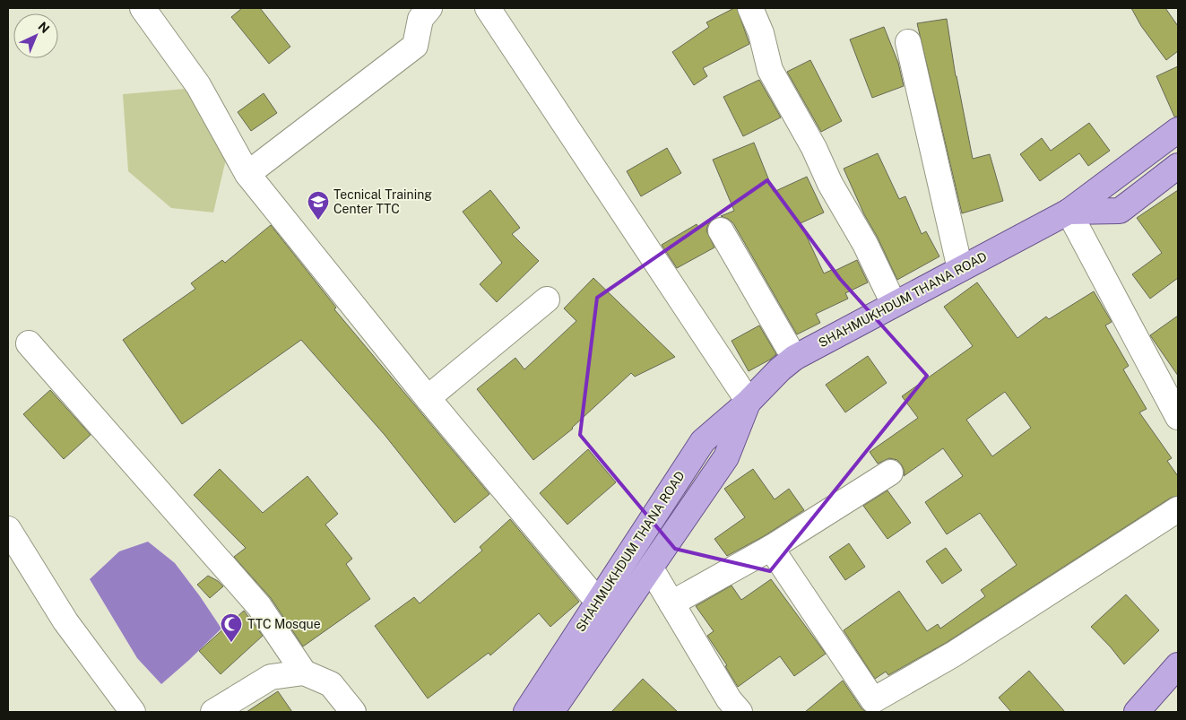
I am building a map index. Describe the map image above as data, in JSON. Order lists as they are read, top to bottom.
{
  "streets": {
    "main road": ["SHAHMUKHDUM THANA ROAD"]
  },
  "places": {
    "school or university": ["Tecnical Training Center TTC"],
    "mosque": ["TTC Mosque"]
  },
  "north": "top right"
}
